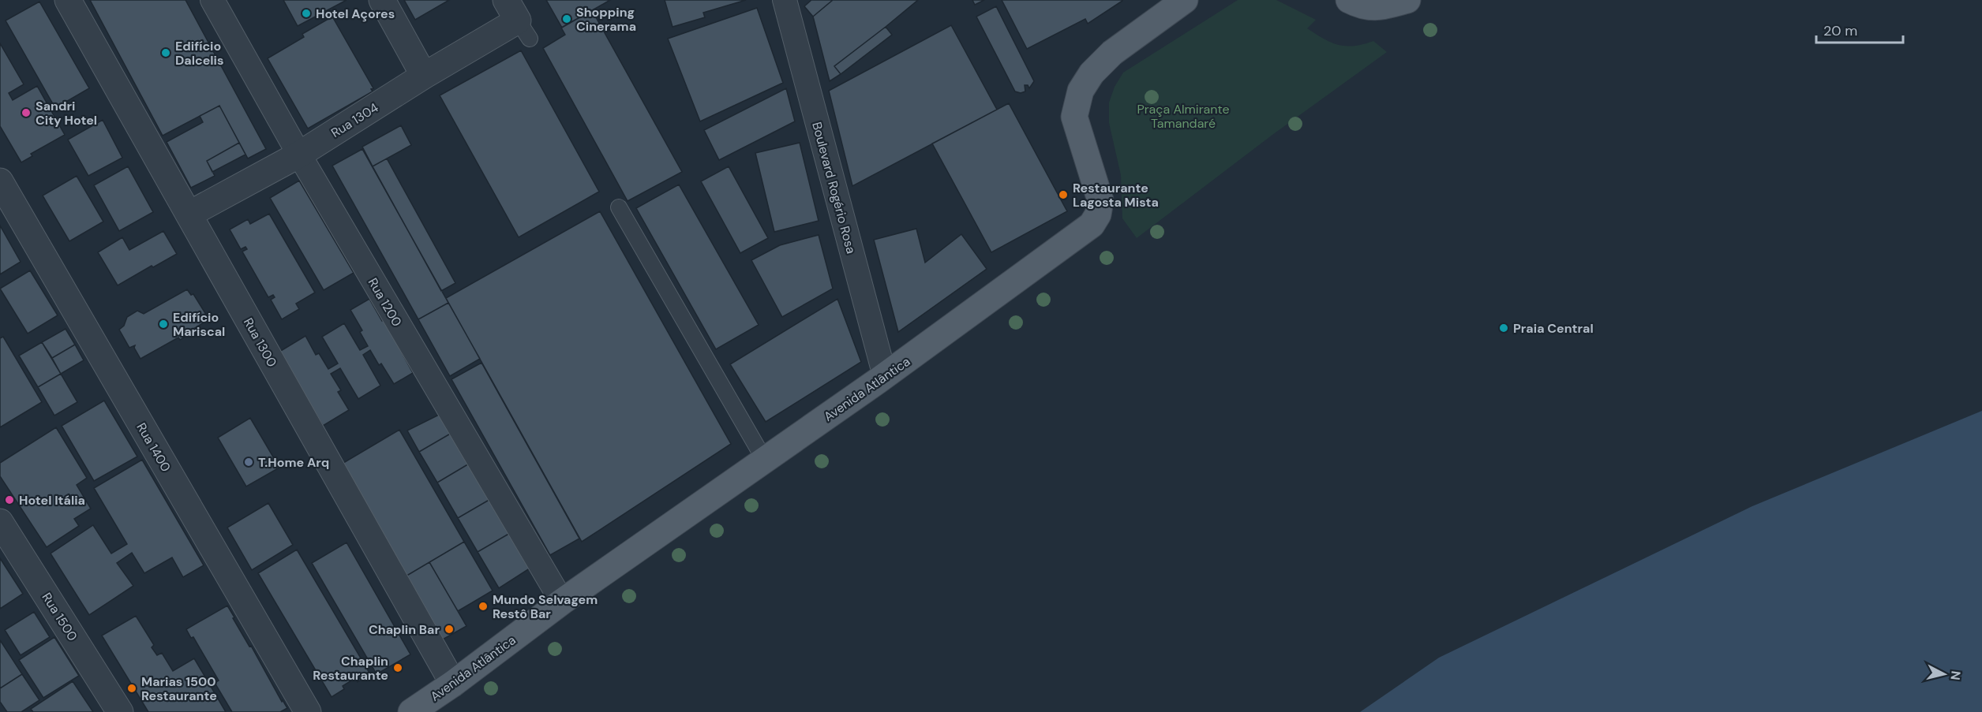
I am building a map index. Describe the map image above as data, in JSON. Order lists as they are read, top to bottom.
{
  "streets": {
    "main road": ["Avenida Atlântica"],
    "street": [
      "Rua 1304",
      "Boulevard Rogério Rosa",
      "Rua 1200",
      "Rua 1300",
      "Rua 1400",
      "Rua 1500"
    ]
  },
  "crossings": [
    ["Rua 1304", "Rua 1200"],
    ["Rua 1304", "Rua 1300"],
    ["Boulevard Rogério Rosa", "Avenida Atlântica"],
    ["Rua 1200", "Avenida Atlântica"],
    ["Rua 1300", "Avenida Atlântica"]
  ],
  "parks": ["Praça Almirante Tamandaré"],
  "places": [
    "Hotel Açores",
    "Shopping Cinerama",
    "Edifício Dalcelis",
    "Sandri City Hotel",
    "Restaurante Lagosta Mista",
    "Edifício Mariscal",
    "Praia Central",
    "T.Home Arq",
    "Hotel Itália",
    "Mundo Selvagem Restô Bar",
    "Chaplin Bar",
    "Chaplin Restaurante",
    "Marias 1500 Restaurante"
  ],
  "scale_bar": "20 m",
  "north": "right"
}
